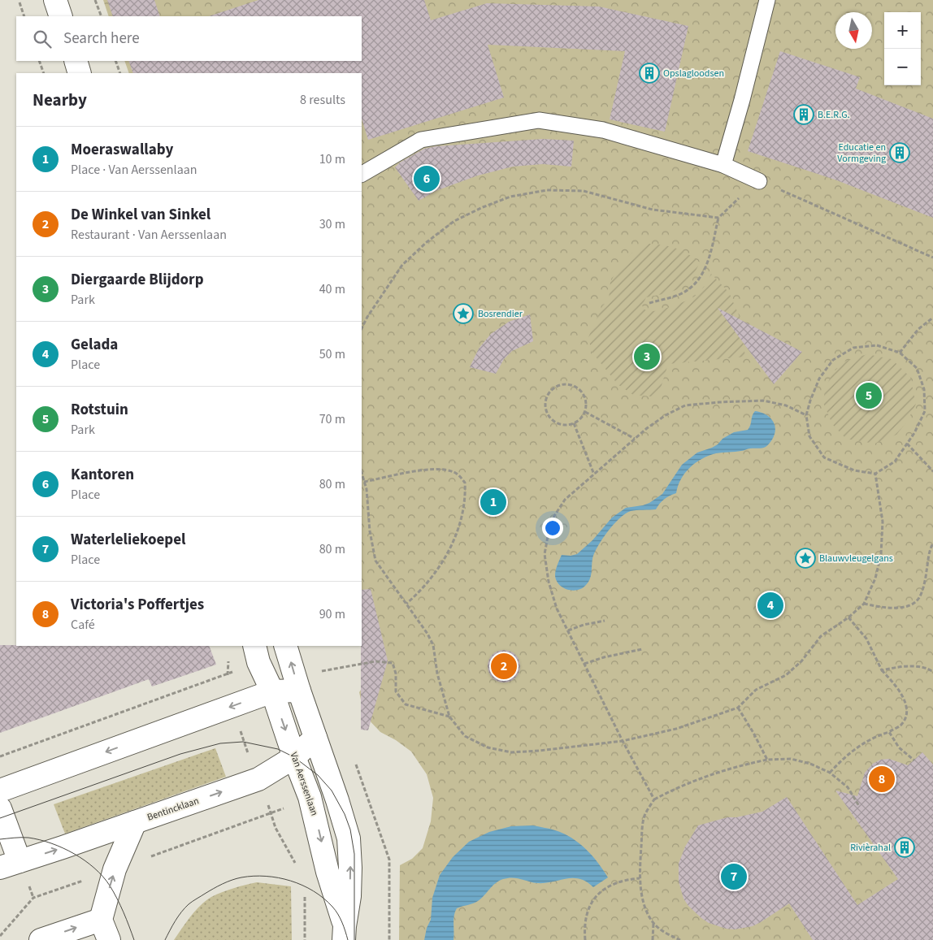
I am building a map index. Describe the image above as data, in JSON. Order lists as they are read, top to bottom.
{
  "streets": {
    "street": ["Van Aerssenlaan", "Bentincklaan"]
  },
  "crossings": [
    ["Van Aerssenlaan", "Bentincklaan"]
  ],
  "places": {
    "building": [
      "Opslagloodsen",
      "B.E.R.G.",
      "Educatie en Vormgeving",
      "Rivièrahal"
    ],
    "place": ["Bosrendier", "Blauwvleugelgans"]
  },
  "north": "bottom",
  "page": {
    "map_buttons": ["+", "−"],
    "search": "Search here",
    "heading": ["Nearby", "8 results"],
    "list": [
      {
        "mark": "1",
        "name": "Moeraswallaby",
        "note": "Place · Van Aerssenlaan",
        "value": "10 m"
      },
      {
        "mark": "2",
        "name": "De Winkel van Sinkel",
        "note": "Restaurant · Van Aerssenlaan",
        "value": "30 m"
      },
      {
        "mark": "3",
        "name": "Diergaarde Blijdorp",
        "note": "Park",
        "value": "40 m"
      },
      {
        "mark": "4",
        "name": "Gelada",
        "note": "Place",
        "value": "50 m"
      },
      {
        "mark": "5",
        "name": "Rotstuin",
        "note": "Park",
        "value": "70 m"
      },
      {
        "mark": "6",
        "name": "Kantoren",
        "note": "Place",
        "value": "80 m"
      },
      {
        "mark": "7",
        "name": "Waterleliekoepel",
        "note": "Place",
        "value": "80 m"
      },
      {
        "mark": "8",
        "name": "Victoria's Poffertjes",
        "note": "Café",
        "value": "90 m"
      }
    ],
    "pins": [
      "6",
      "3",
      "5",
      "1",
      "4",
      "2",
      "8",
      "7"
    ]
  }
}
